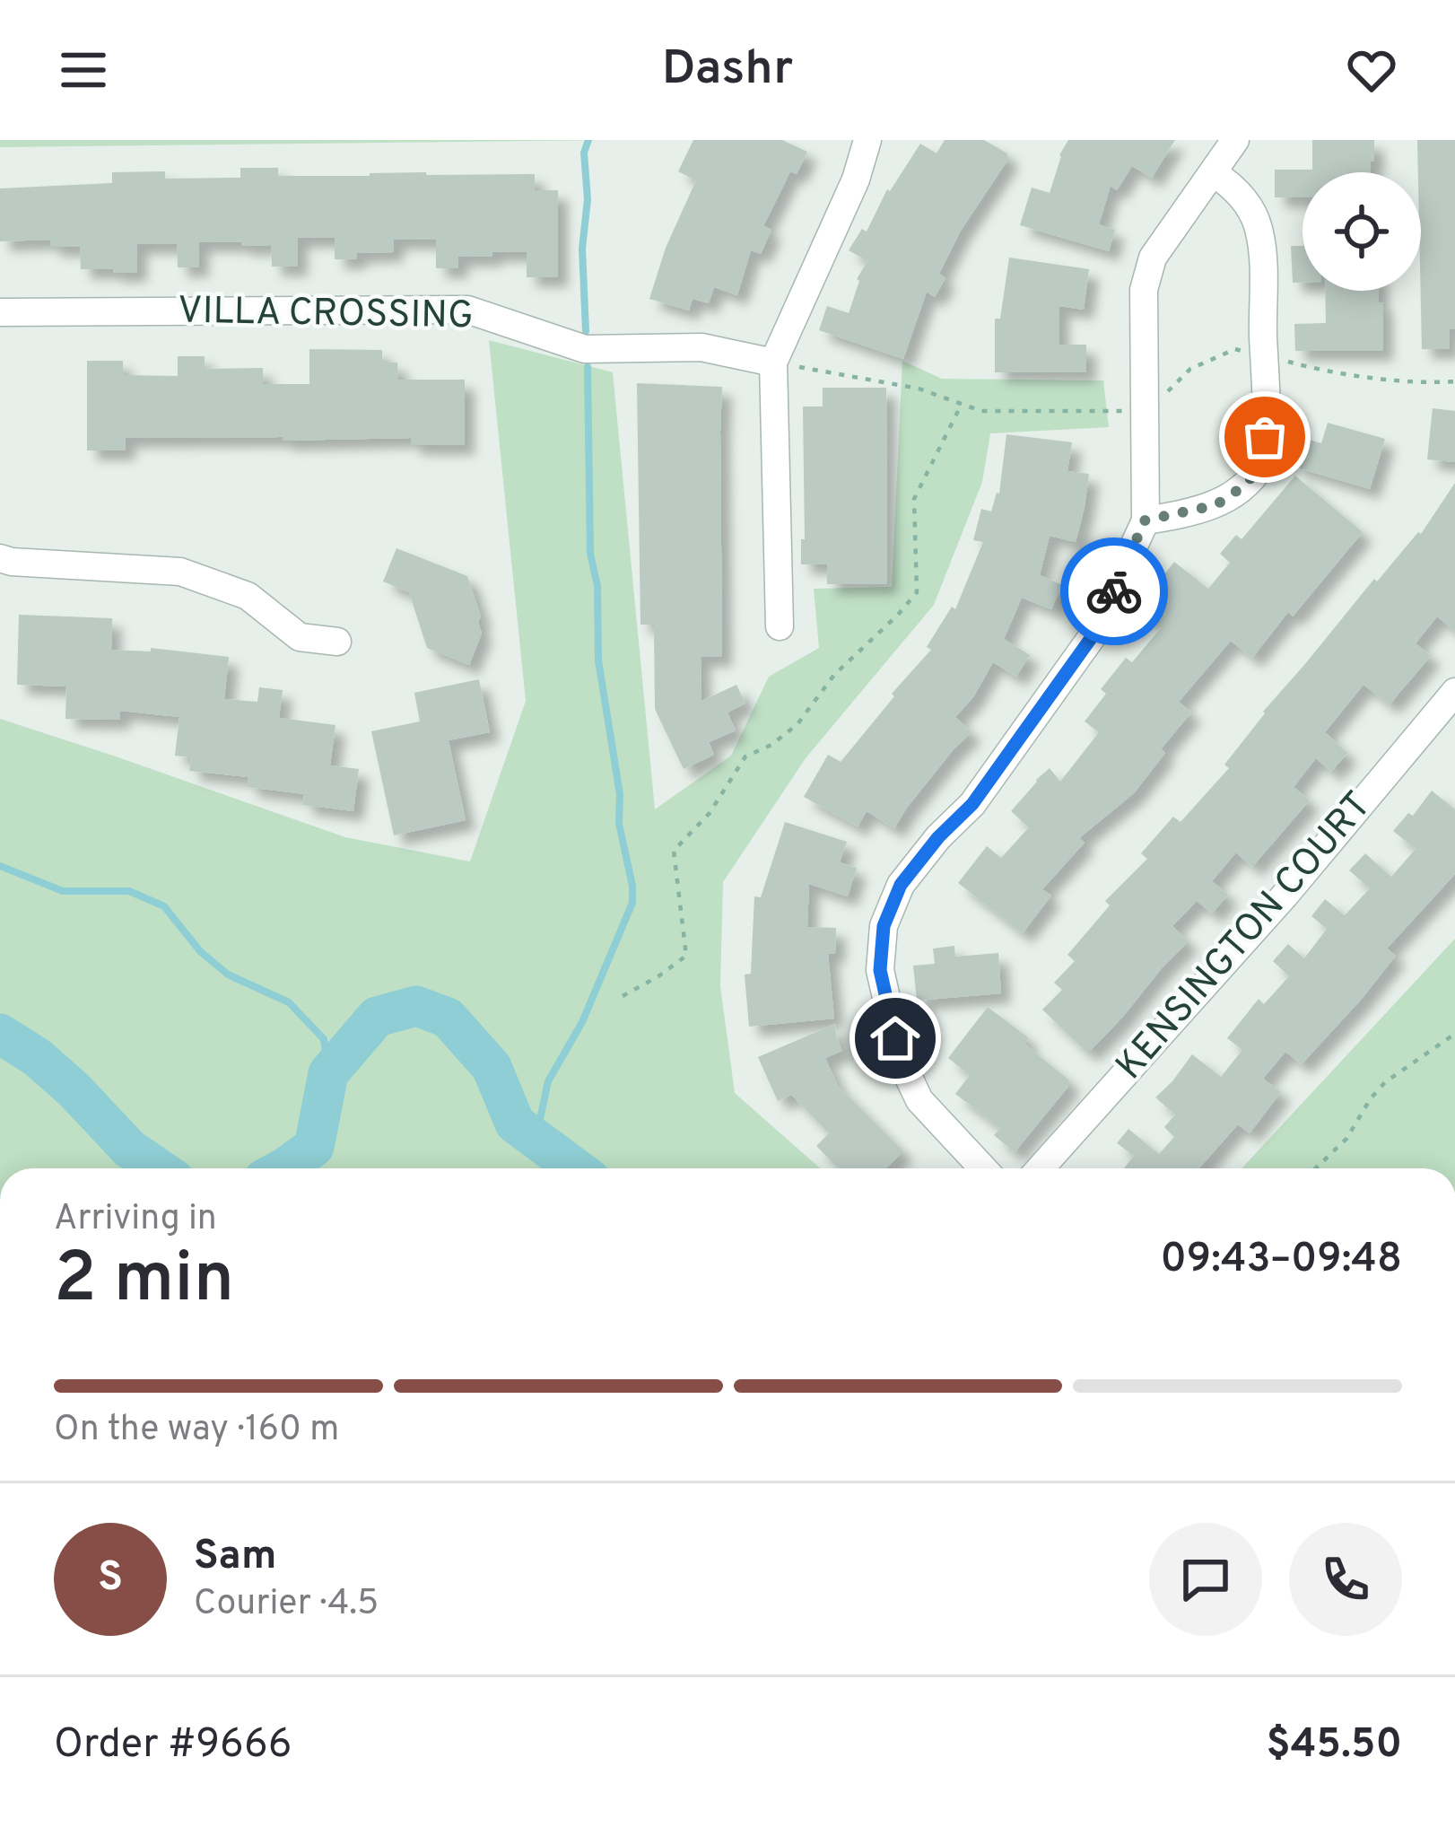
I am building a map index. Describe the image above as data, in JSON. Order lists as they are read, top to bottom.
{
  "streets": {
    "street": ["VILLA CROSSING", "KENSINGTON COURT"]
  },
  "page": {
    "header": "Dashr",
    "heading": ["2 min", "Arriving in", "09:43–09:48"],
    "panel": [
      "Sam",
      "Courier · 4.5",
      "Order #9666",
      "$45.50"
    ],
    "bar": "On the way · 160 m",
    "round": "S"
  }
}
